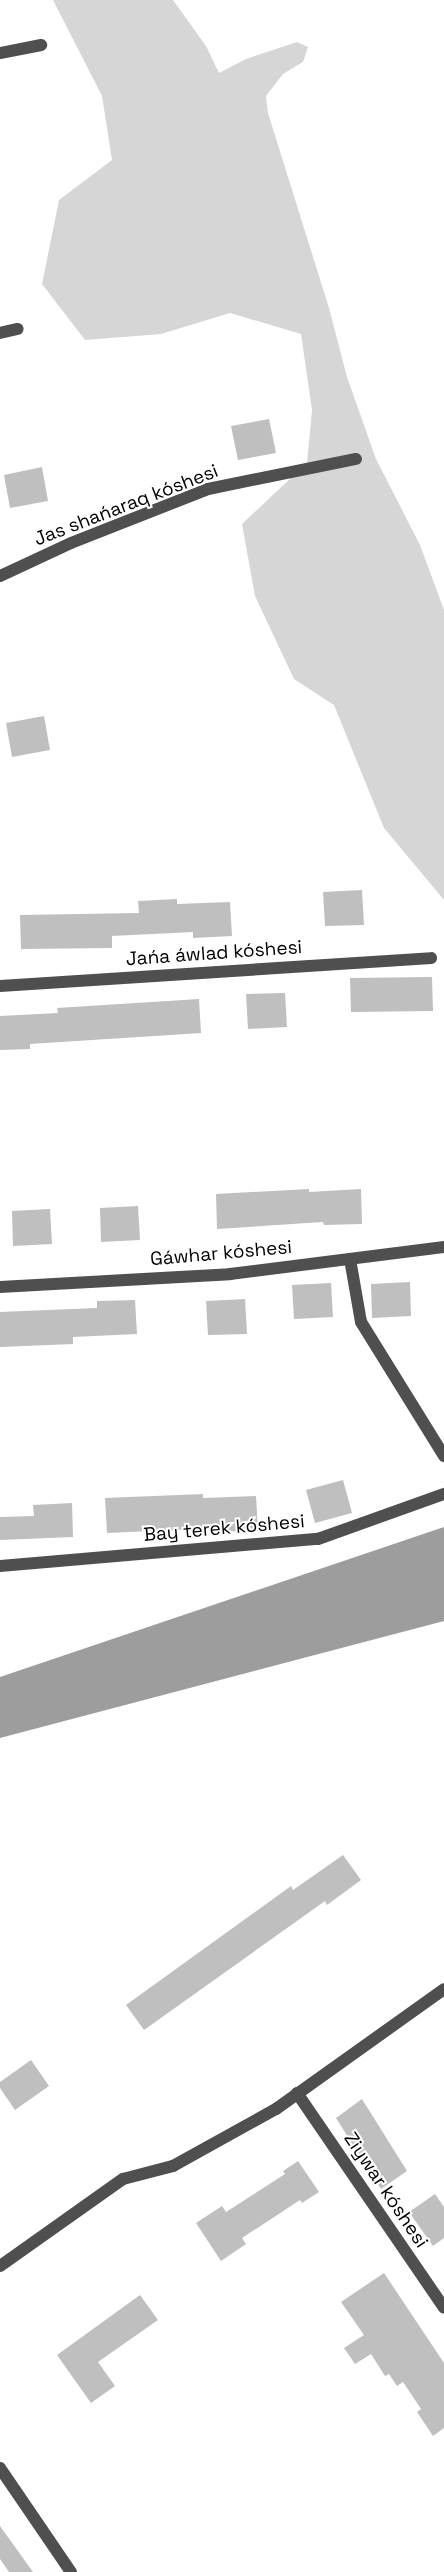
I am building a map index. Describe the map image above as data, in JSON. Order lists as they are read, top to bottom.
{
  "streets": {
    "street": [
      "Jas shańaraq kóshesi",
      "Jańa áwlad kóshesi",
      "Gáwhar kóshesi",
      "Bay terek kóshesi",
      "Ziywar kóshesi"
    ]
  }
}
